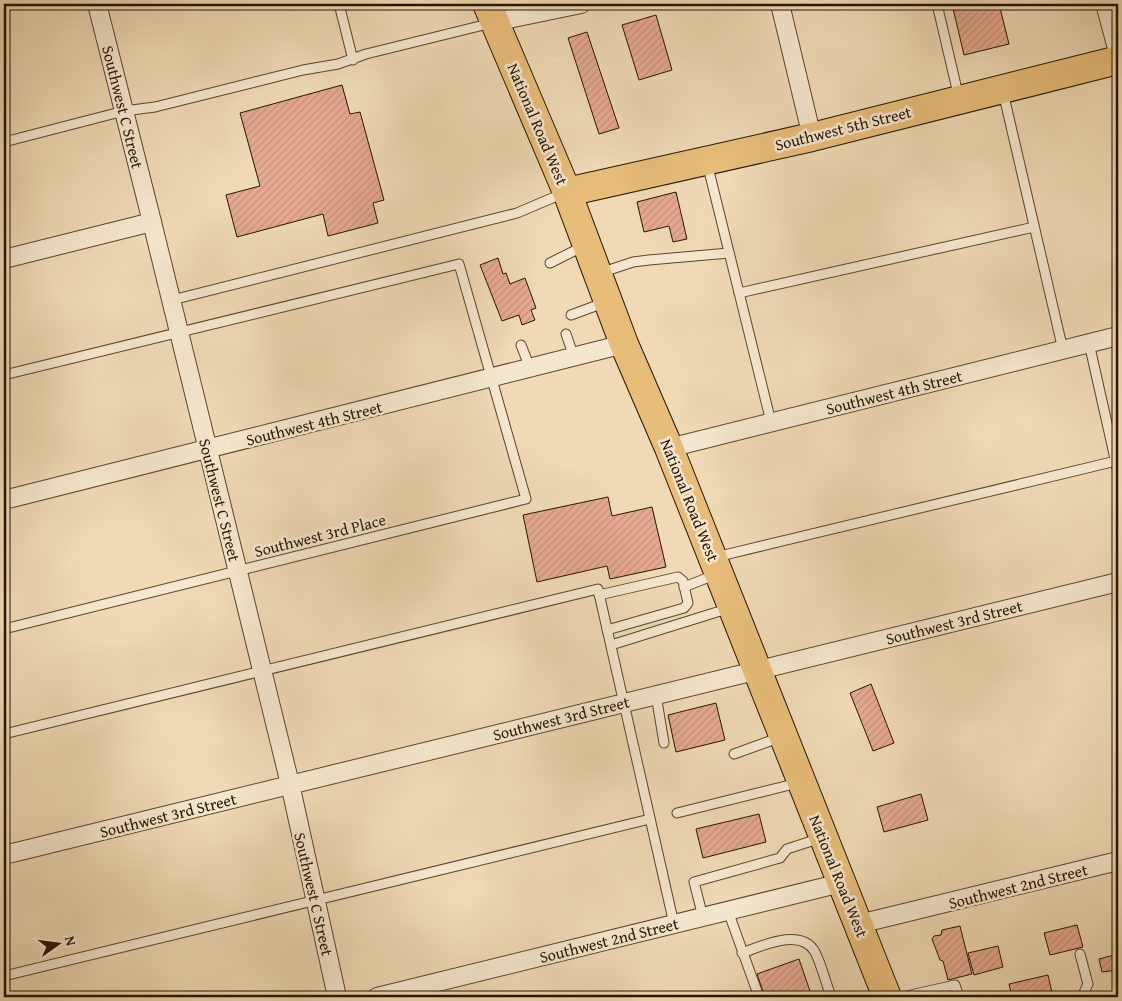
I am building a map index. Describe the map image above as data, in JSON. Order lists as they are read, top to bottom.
{
  "streets": {
    "main road": ["National Road West", "Southwest 5th Street"],
    "street": [
      "Southwest C Street",
      "Southwest 4th Street",
      "Southwest 3rd Street",
      "Southwest 2nd Street"
    ],
    "lane": ["Southwest 3rd Place"]
  },
  "crossings": [
    ["Southwest C Street", "Southwest 4th Street"],
    ["Southwest C Street", "Southwest 3rd Place"],
    ["Southwest C Street", "Southwest 3rd Street"],
    ["National Road West", "Southwest 5th Street"],
    ["National Road West", "Southwest 4th Street"],
    ["National Road West", "Southwest 3rd Street"],
    ["National Road West", "Southwest 2nd Street"],
    ["Southwest 4th Street", "Southwest 3rd Place"]
  ],
  "north": "right"
}
